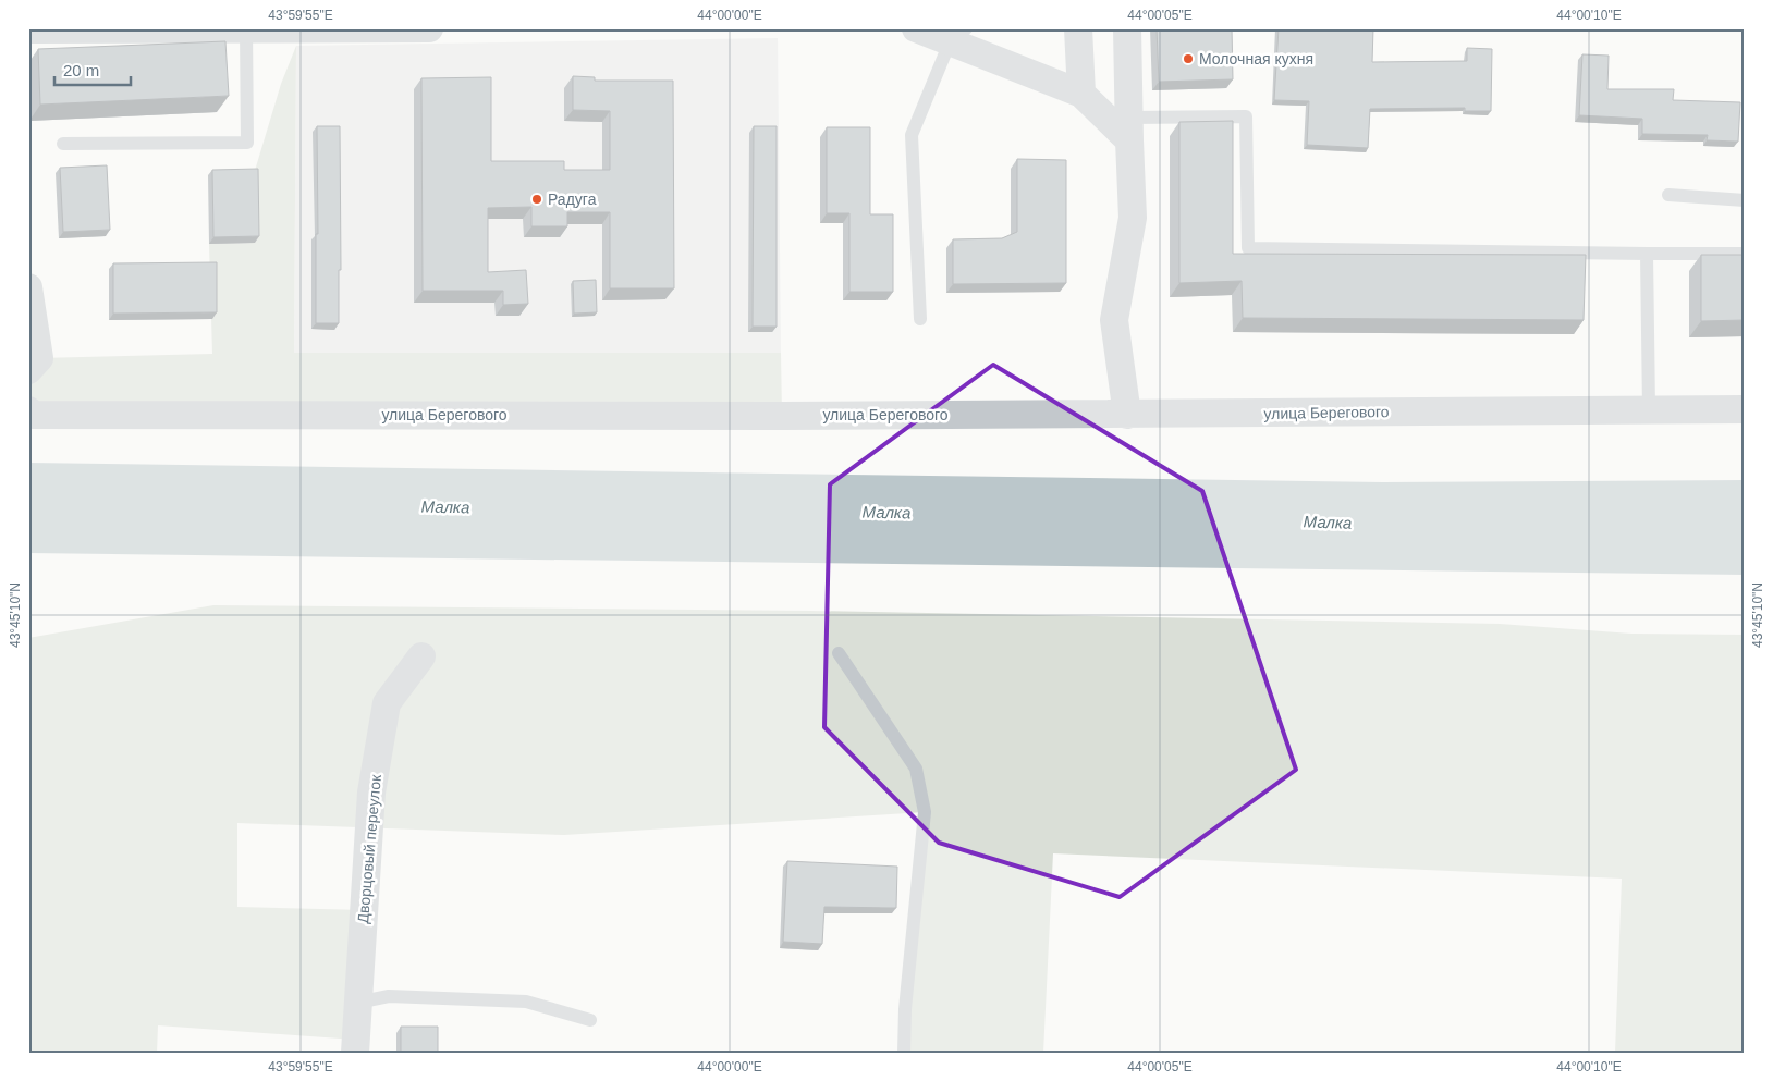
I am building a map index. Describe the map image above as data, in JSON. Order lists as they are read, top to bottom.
{
  "streets": {
    "street": ["улица Берегового", "Дворцовый переулок"]
  },
  "water": ["Малка"],
  "places": ["Молочная кухня", "Радуга"],
  "scale_bar": "20 m",
  "coordinates": [
    "43°59'55\"E",
    "44°00'00\"E",
    "44°00'05\"E",
    "44°00'10\"E",
    "43°45'10\"N"
  ]
}
